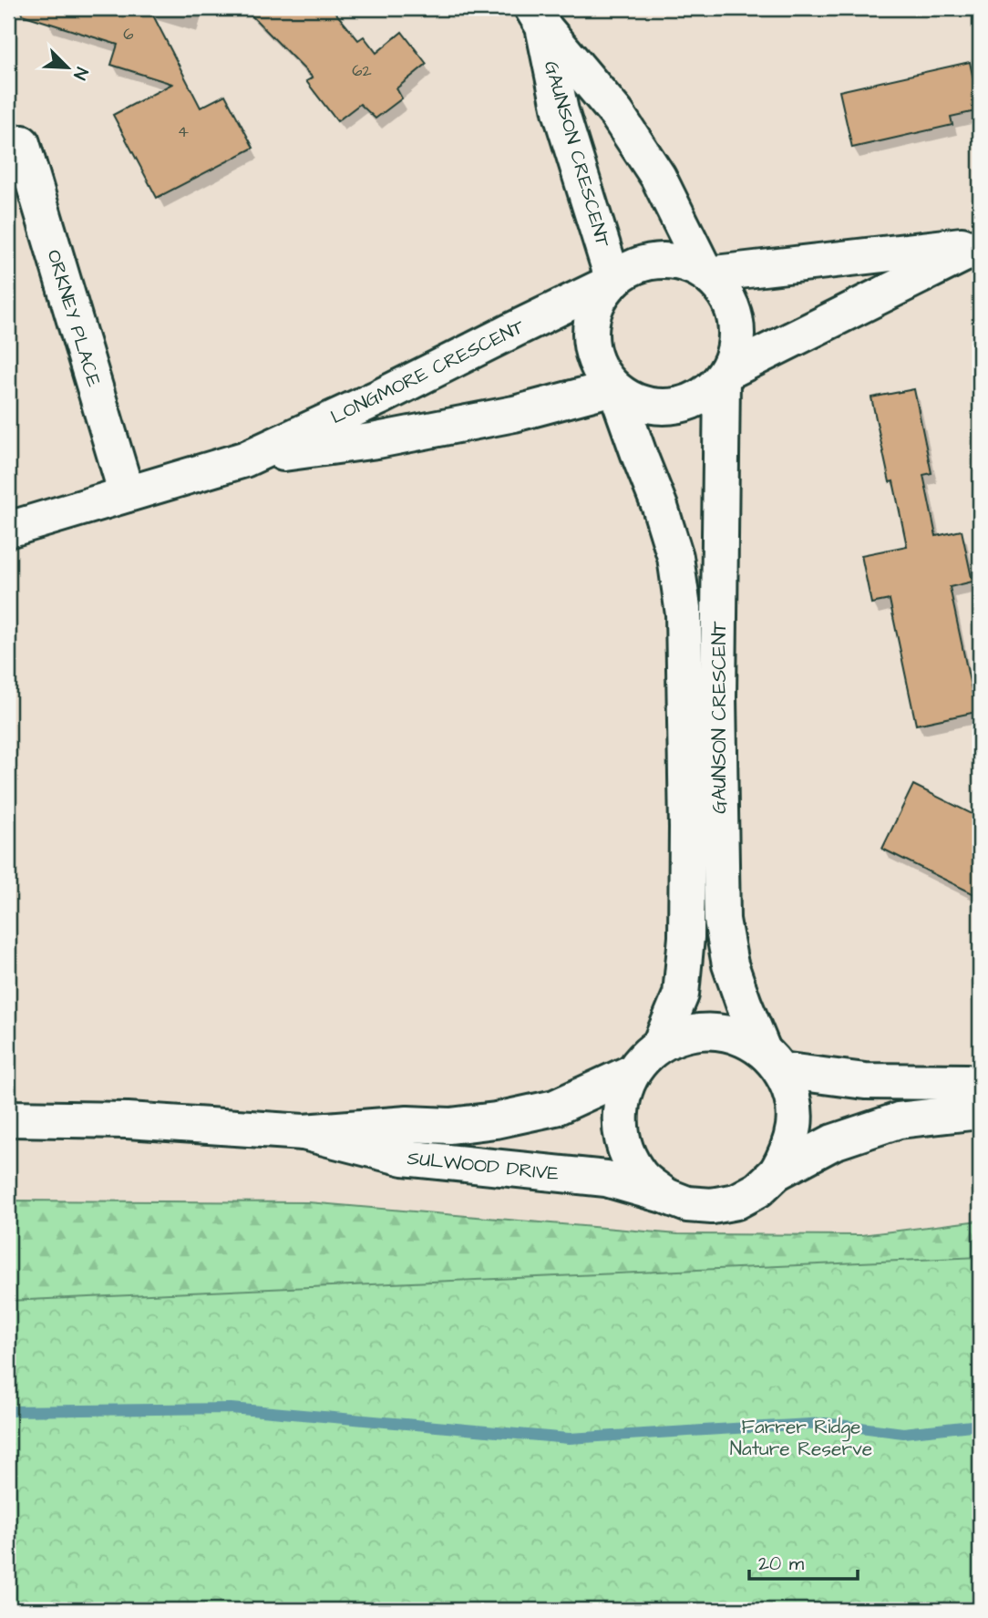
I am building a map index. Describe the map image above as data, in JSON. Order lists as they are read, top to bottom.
{
  "streets": {
    "street": [
      "GAUNSON CRESCENT",
      "ORKNEY PLACE",
      "LONGMORE CRESCENT",
      "SULWOOD DRIVE"
    ]
  },
  "crossings": [
    ["GAUNSON CRESCENT", "LONGMORE CRESCENT"],
    ["GAUNSON CRESCENT", "SULWOOD DRIVE"],
    ["ORKNEY PLACE", "LONGMORE CRESCENT"]
  ],
  "parks": ["Farrer Ridge Nature Reserve"],
  "house_numbers": ["6", "62", "4"],
  "scale_bar": "20 m",
  "north": "bottom right"
}
